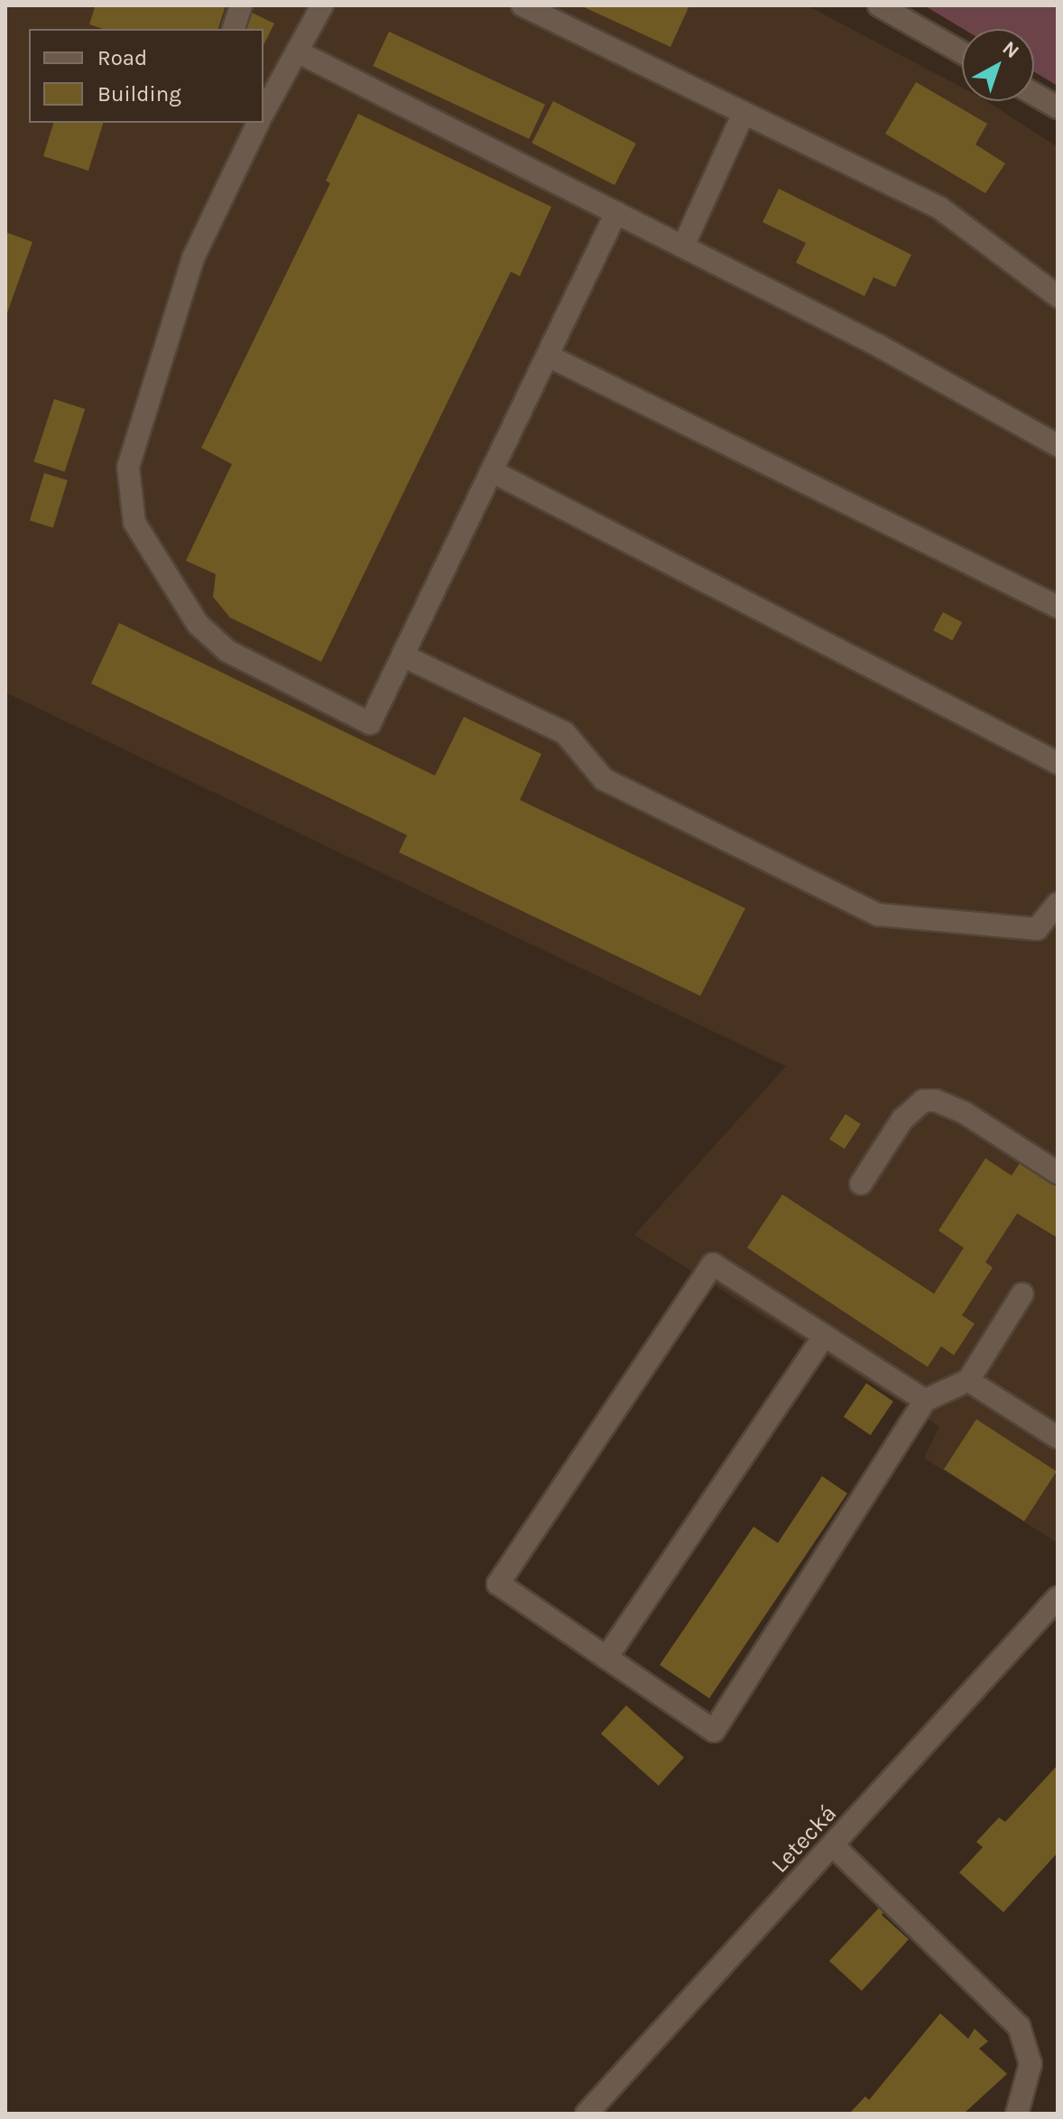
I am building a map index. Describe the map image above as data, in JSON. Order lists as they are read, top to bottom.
{
  "streets": {
    "street": ["Letecká"]
  },
  "legend": ["Road", "Building"],
  "north": "top right"
}
